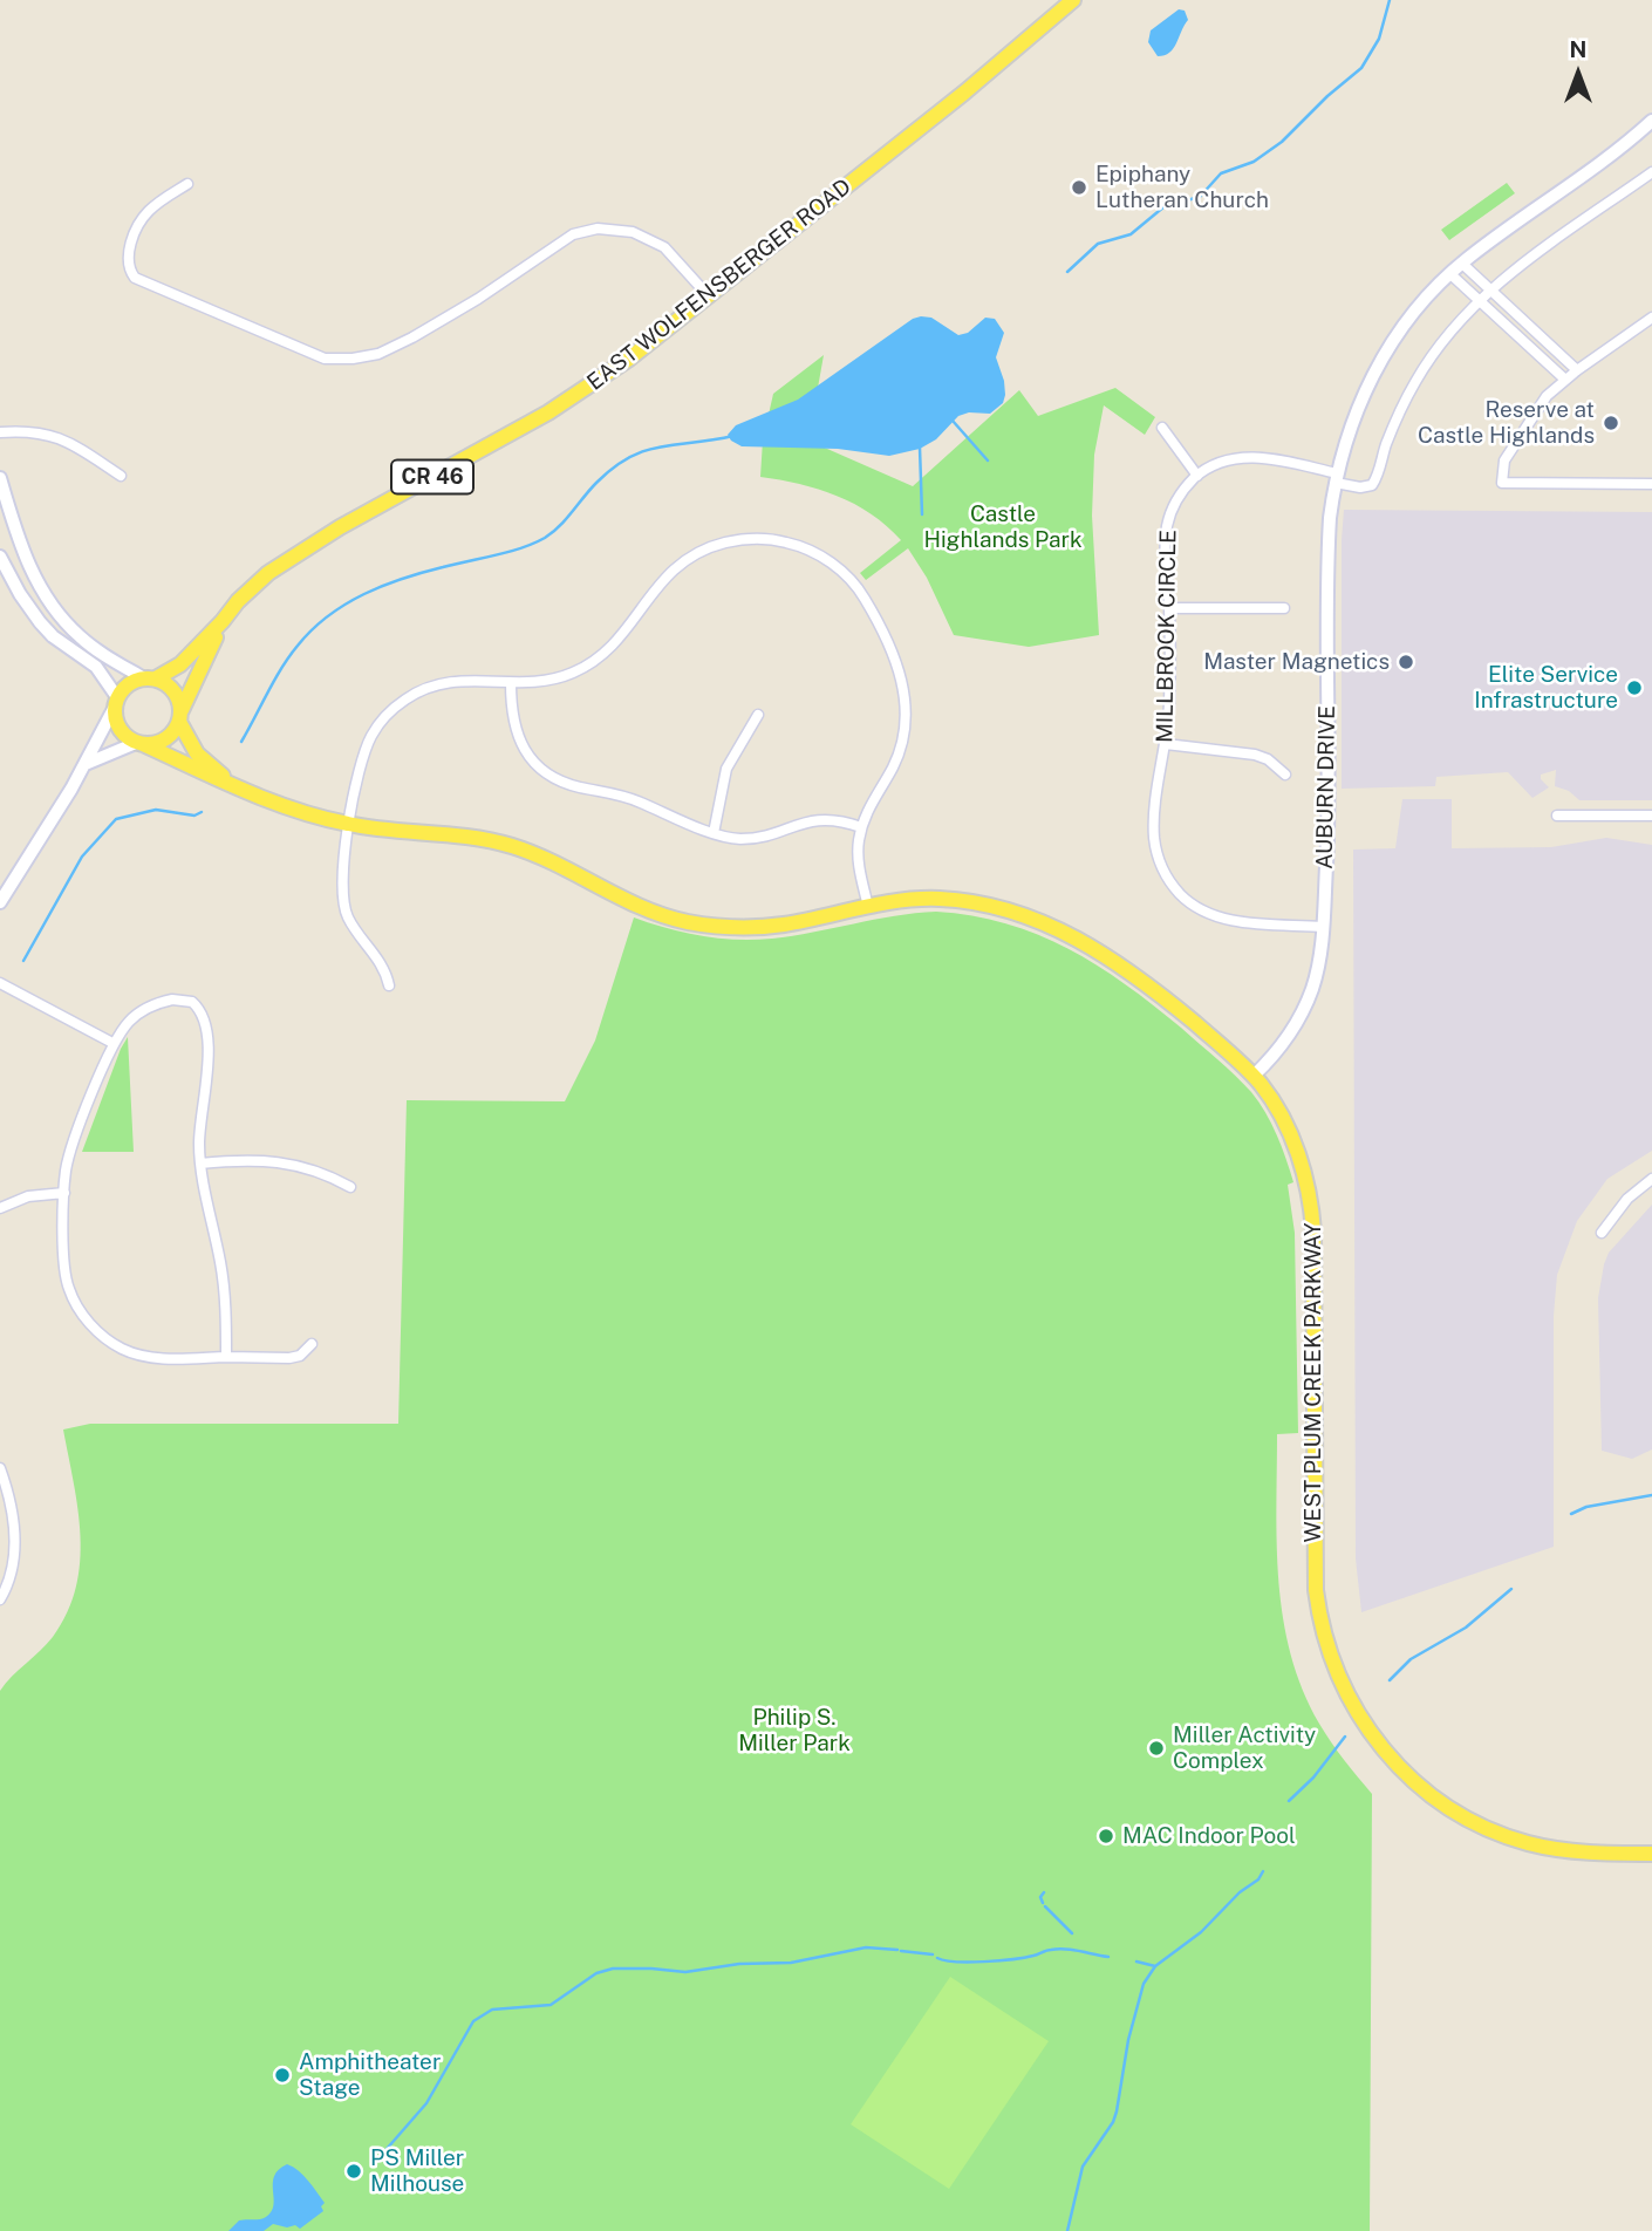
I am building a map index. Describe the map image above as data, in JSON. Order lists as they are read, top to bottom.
{
  "streets": {
    "main road": ["EAST WOLFENSBERGER ROAD", "CR 46", "WEST PLUM CREEK PARKWAY"],
    "street": ["MILLBROOK CIRCLE", "AUBURN DRIVE"]
  },
  "crossings": [
    ["EAST WOLFENSBERGER ROAD", "WEST PLUM CREEK PARKWAY"],
    ["MILLBROOK CIRCLE", "AUBURN DRIVE"],
    ["AUBURN DRIVE", "WEST PLUM CREEK PARKWAY"]
  ],
  "parks": ["Castle Highlands Park", "Philip S. Miller Park"],
  "places": [
    "Epiphany Lutheran Church",
    "Reserve at Castle Highlands",
    "Master Magnetics",
    "Elite Service Infrastructure",
    "Miller Activity Complex",
    "MAC Indoor Pool",
    "Amphitheater Stage",
    "PS Miller Milhouse"
  ],
  "north": "top"
}
